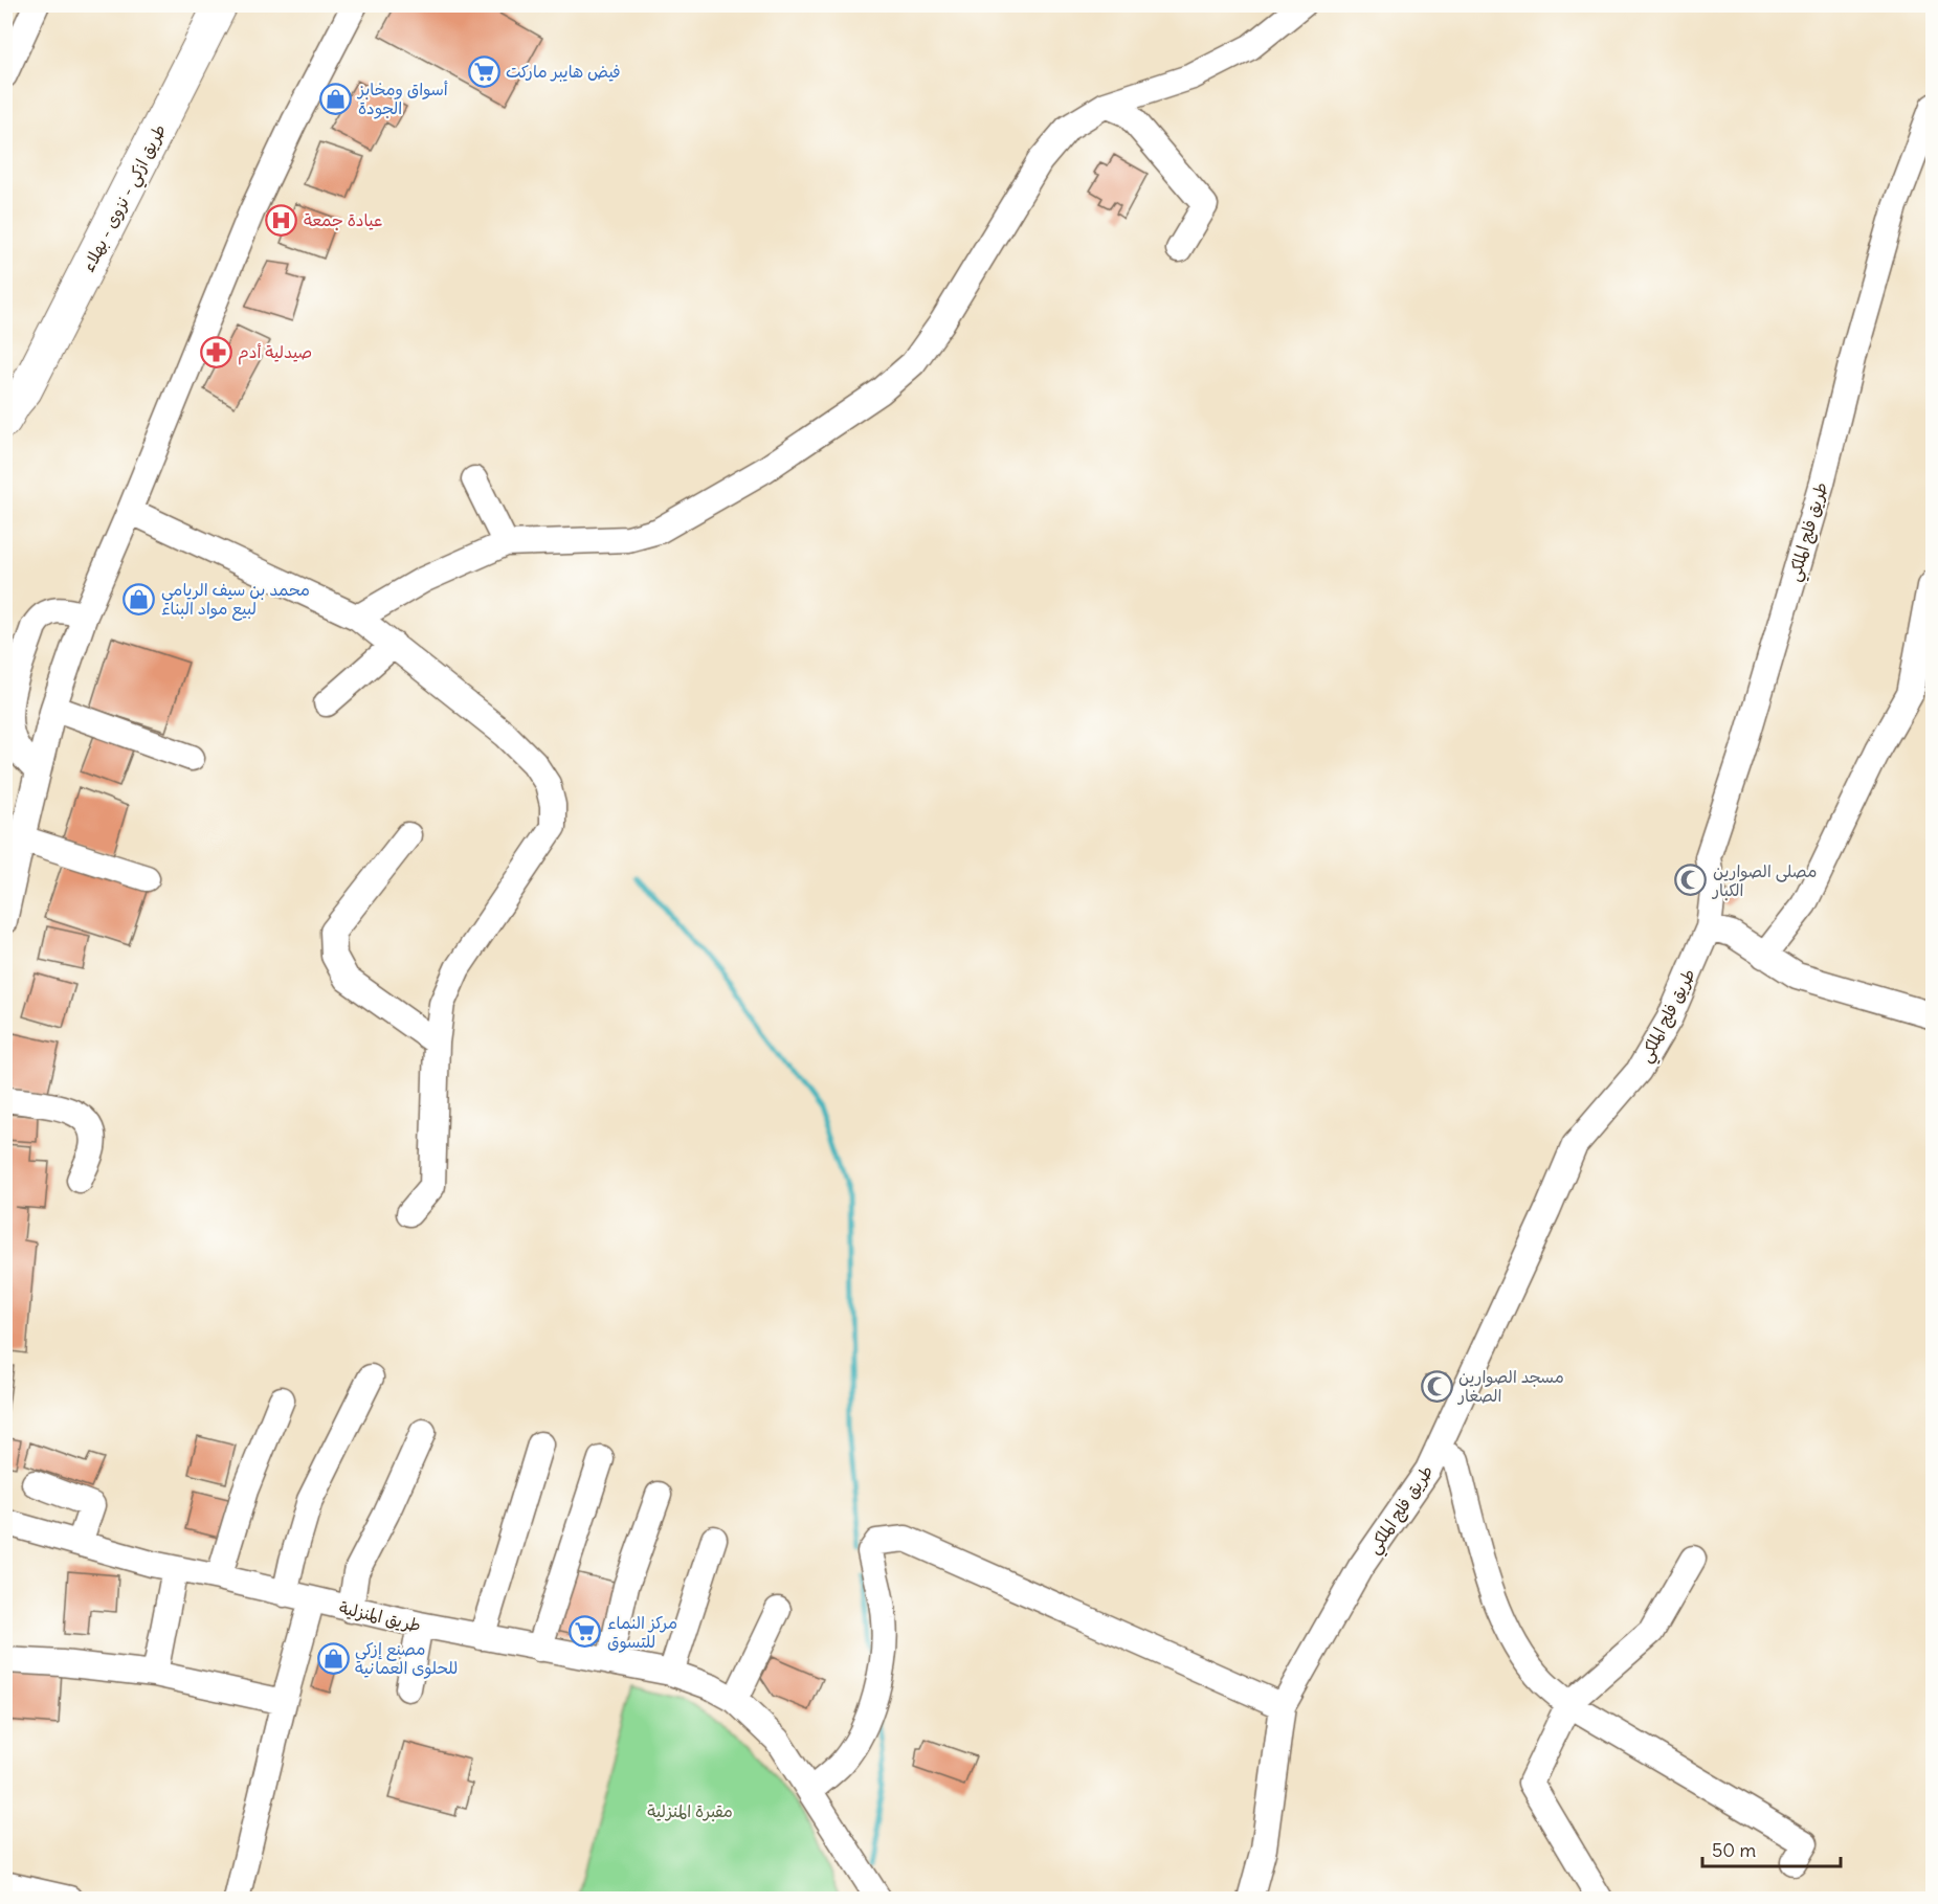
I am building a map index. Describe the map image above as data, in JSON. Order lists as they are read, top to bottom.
{
  "streets": {
    "main road": ["طريق ازكي - نزوى - بهلاء"],
    "street": ["طريق فلج الملكي", "طريق المنزلية"]
  },
  "parks": ["مقبرة المنزلية"],
  "places": {
    "supermarket": ["فيض هايبر ماركت", "مركز النماء للتسوق"],
    "shop": ["أسواق ومخابز الجودة", "محمد بن سيف الريامي لبيع مواد البناء", "مصنع إزكي للحلوى العمانية"],
    "hospital": ["عيادة جمعة"],
    "pharmacy": ["صيدلية أدم"],
    "mosque": ["مصلى الصوارين الكبار", "مسجد الصوارين الصغار"]
  },
  "scale_bar": "50 m"
}
